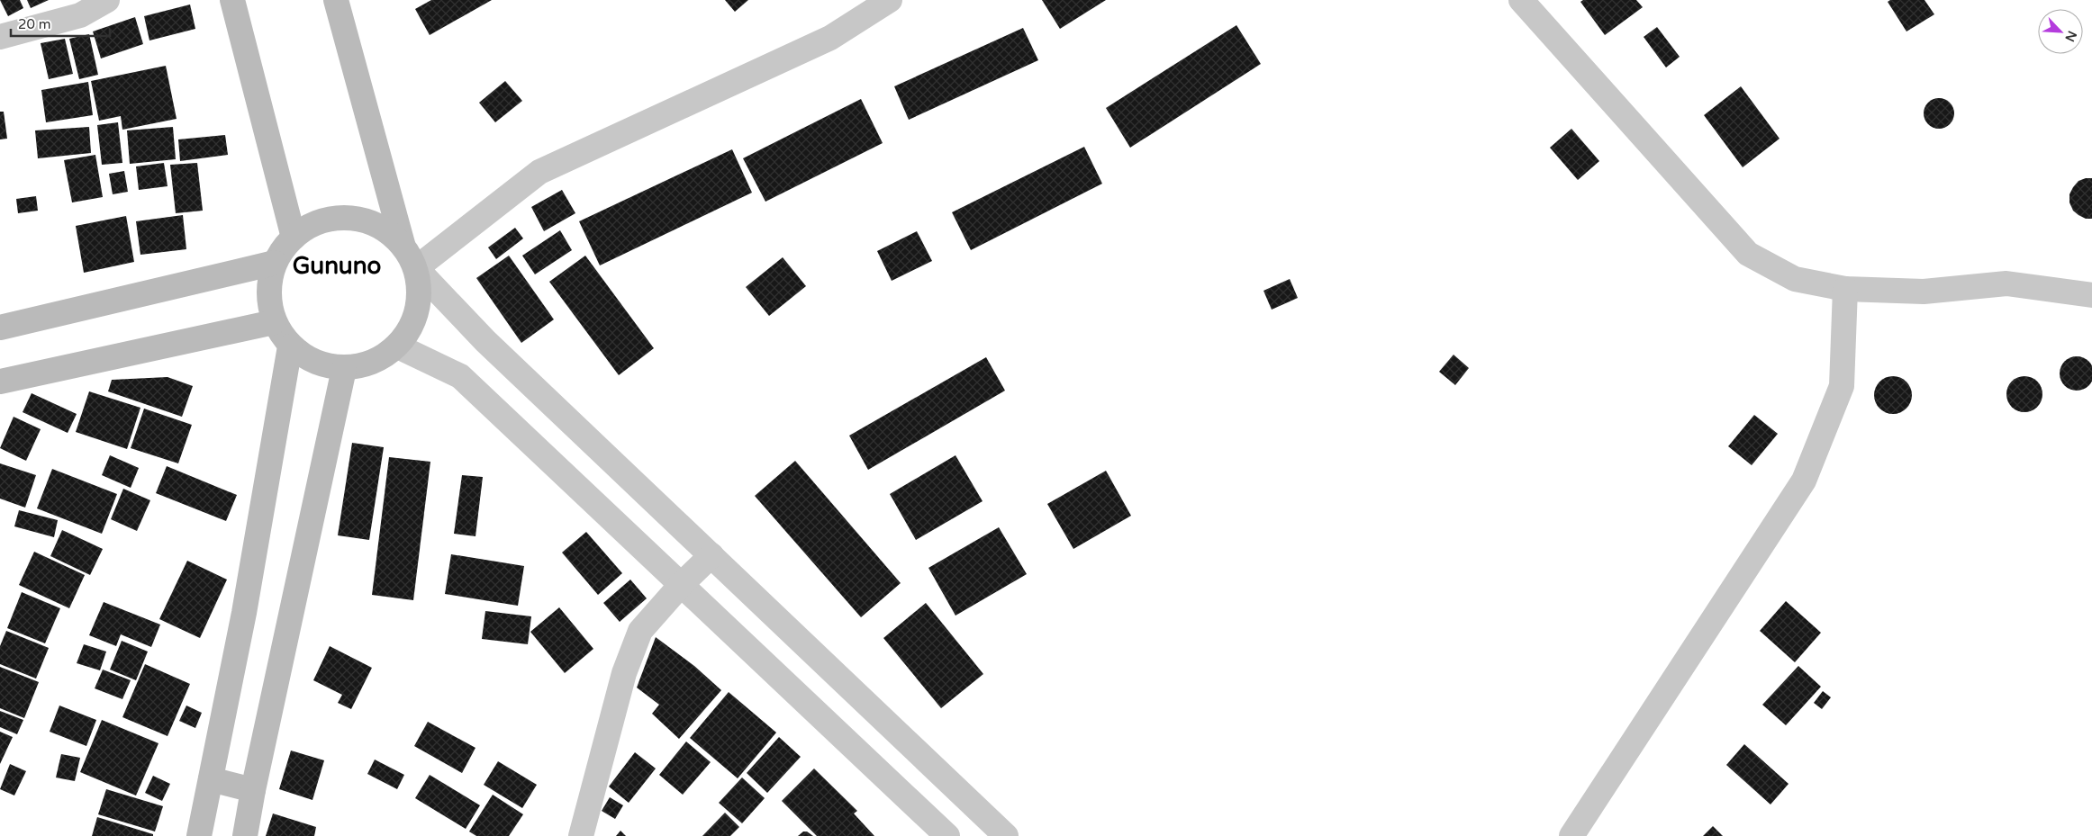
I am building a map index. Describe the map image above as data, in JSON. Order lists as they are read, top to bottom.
{
  "districts": ["Gununo"],
  "scale_bar": "20 m",
  "north": "bottom right"
}
